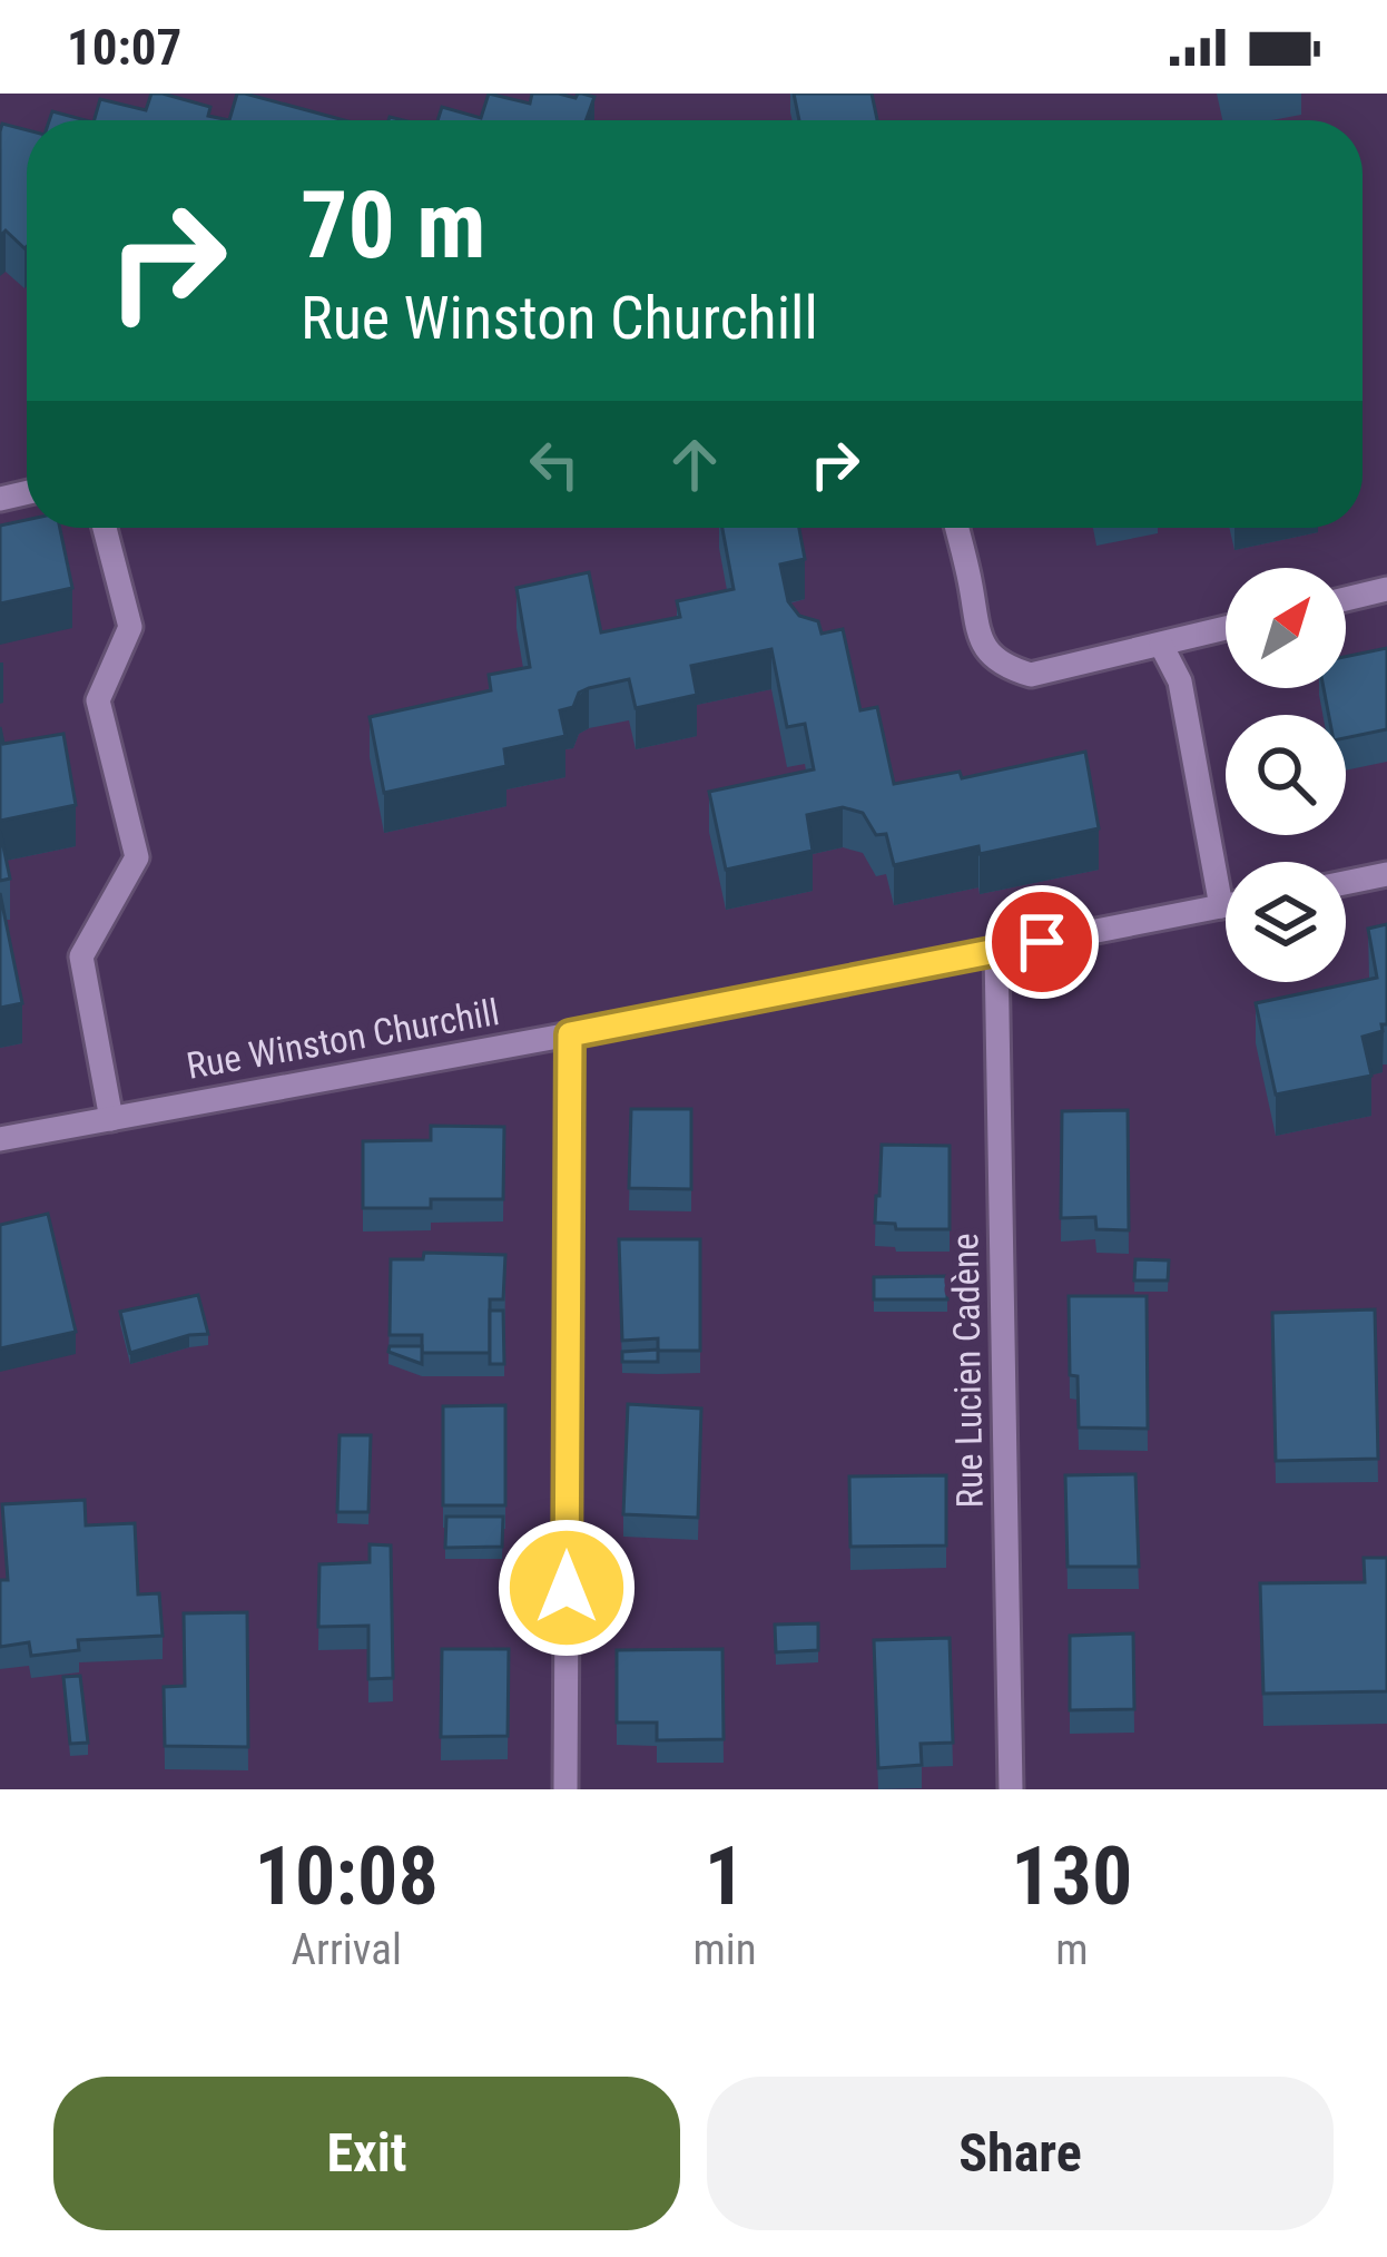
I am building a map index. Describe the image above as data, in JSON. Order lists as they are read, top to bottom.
{
  "streets": {
    "street": ["Rue Winston Churchill", "Rue Lucien Cadène"]
  },
  "crossings": [
    ["Rue Winston Churchill", "Rue Lucien Cadène"]
  ],
  "north": "top right",
  "page": {
    "status": "10:07",
    "turn": ["70 m", "Rue Winston Churchill"],
    "eta": [
      "10:08",
      "Arrival",
      "1",
      "min",
      "130",
      "m"
    ],
    "buttons": ["Exit", "Share"]
  }
}
